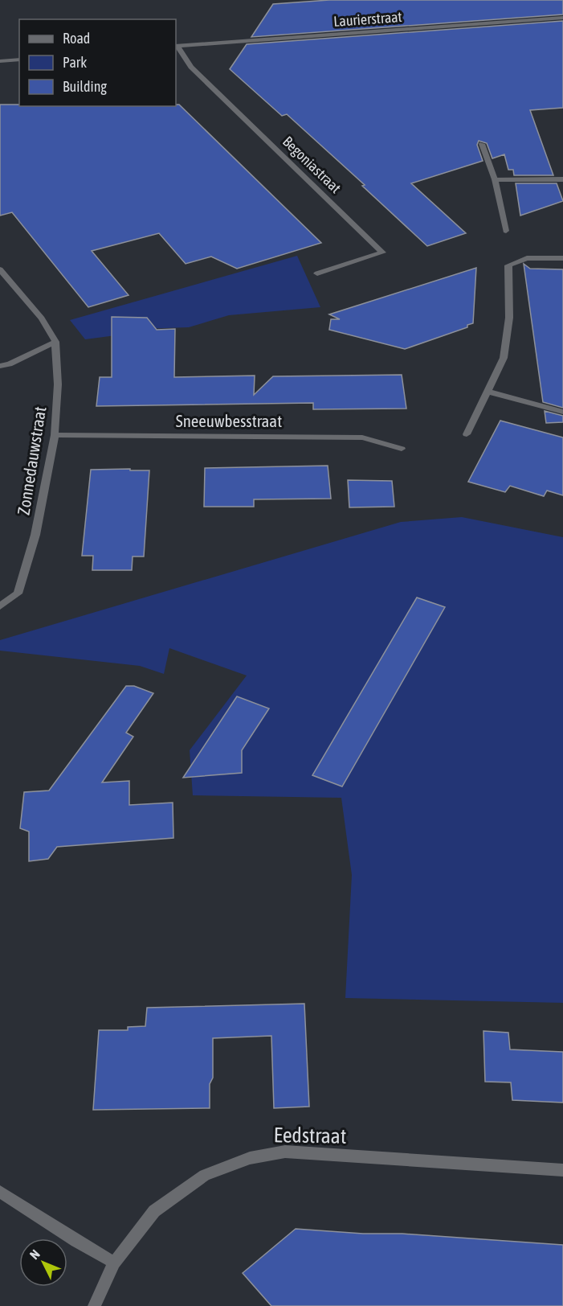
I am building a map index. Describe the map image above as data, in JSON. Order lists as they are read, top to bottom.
{
  "streets": {
    "street": [
      "Laurierstraat",
      "Begoniastraat",
      "Sneeuwbesstraat",
      "Zonnedauwstraat",
      "Eedstraat"
    ]
  },
  "crossings": [
    ["Laurierstraat", "Begoniastraat"],
    ["Sneeuwbesstraat", "Zonnedauwstraat"]
  ],
  "legend": ["Road", "Park", "Building"],
  "north": "top left"
}
